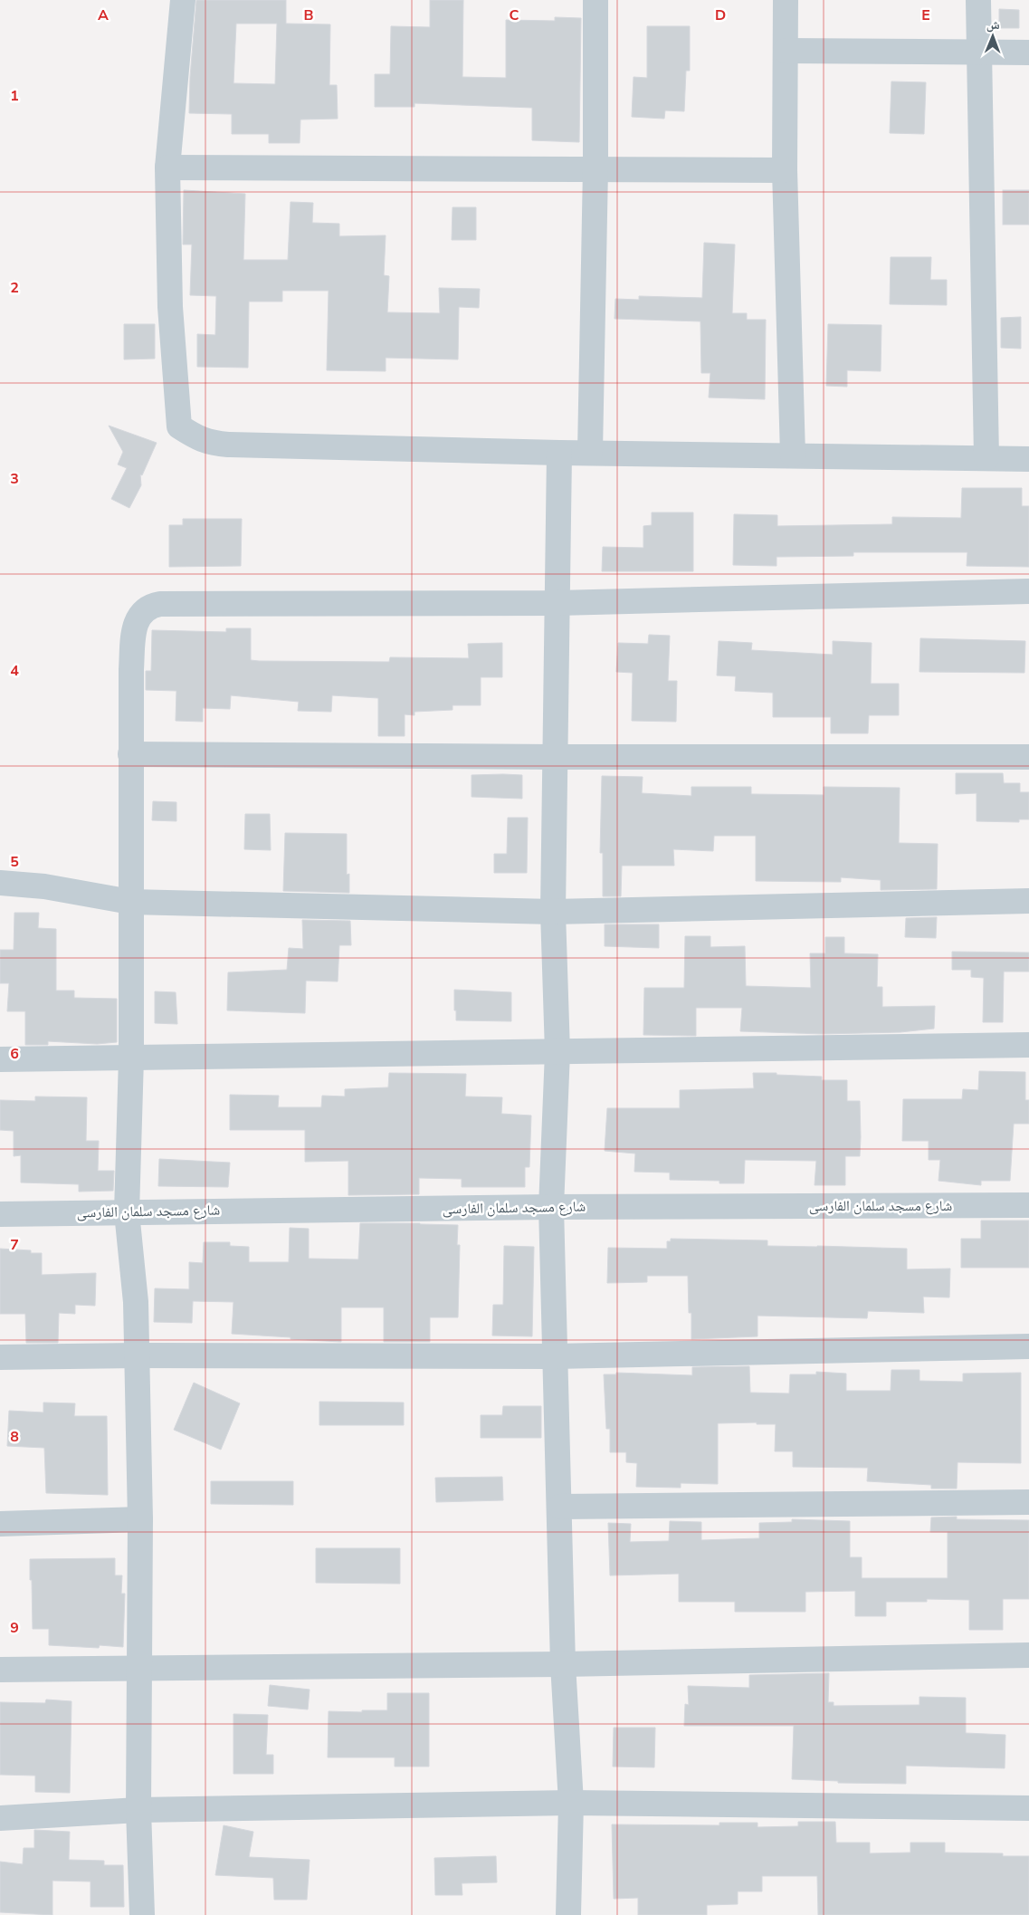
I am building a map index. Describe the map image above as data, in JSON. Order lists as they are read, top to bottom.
{
  "streets": {
    "street": ["شارع مسجد سلمان الفارسى"]
  },
  "north": "top",
  "grid": {
    "columns": [
      "A",
      "B",
      "C",
      "D",
      "E"
    ],
    "rows": [
      "1",
      "2",
      "3",
      "4",
      "5",
      "6",
      "7",
      "8",
      "9"
    ]
  }
}
